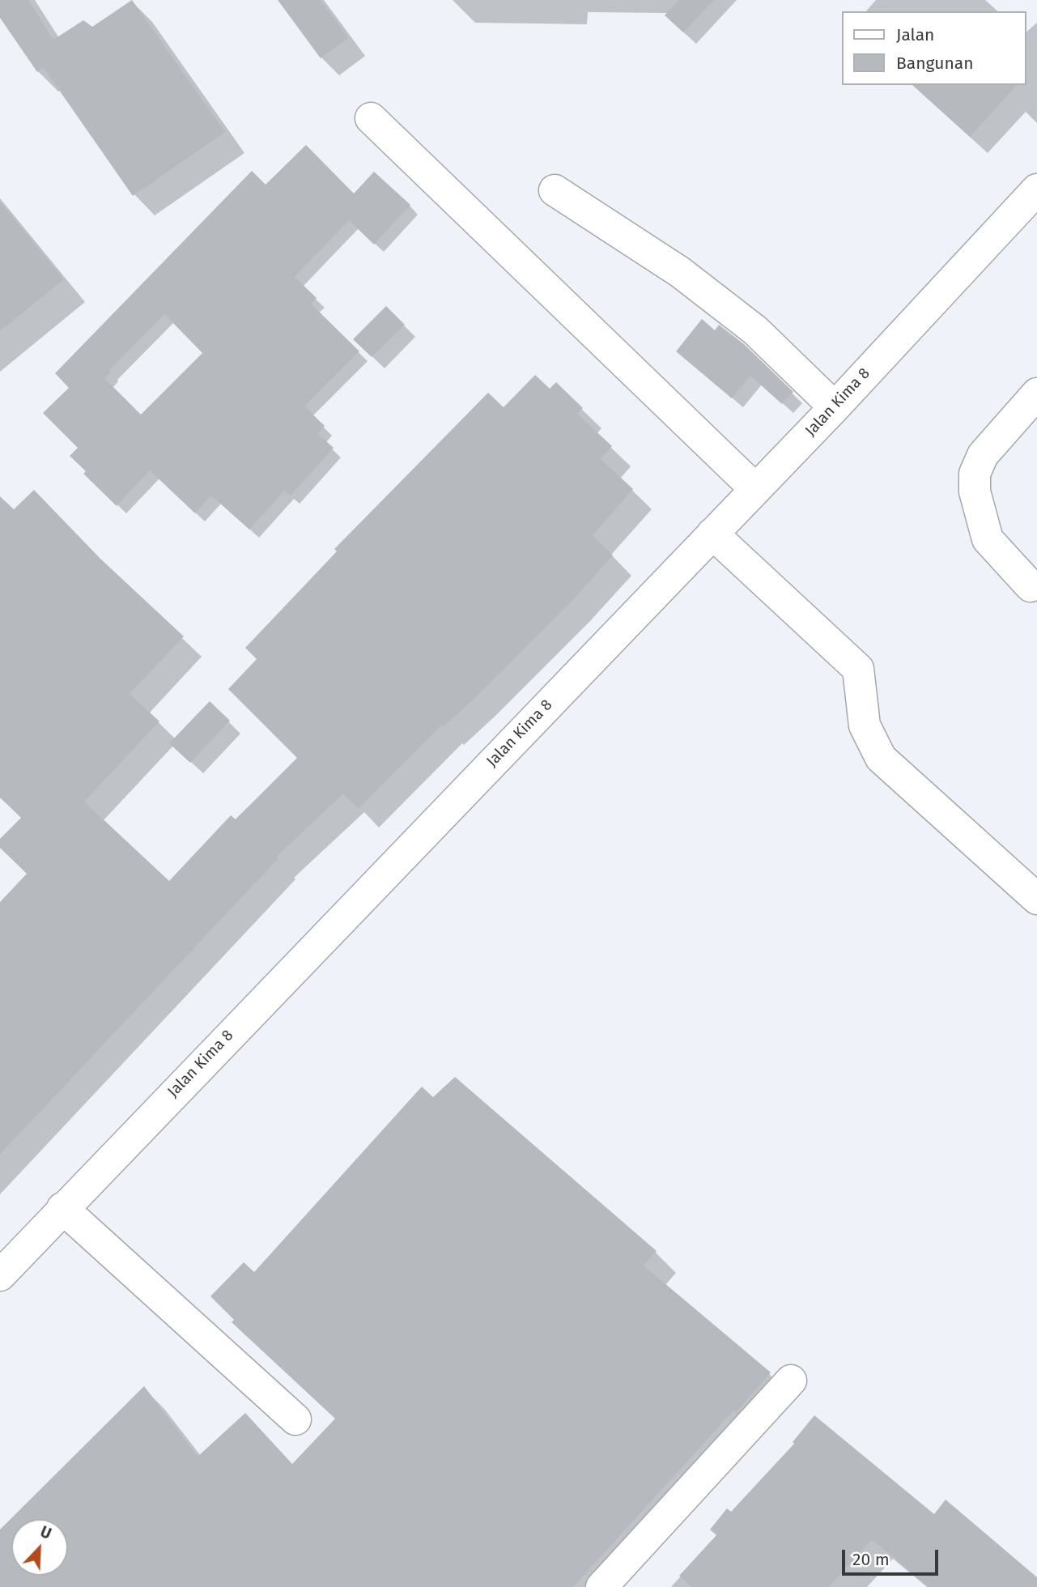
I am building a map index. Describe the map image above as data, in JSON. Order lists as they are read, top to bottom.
{
  "streets": {
    "street": ["Jalan Kima 8"]
  },
  "legend": ["Jalan", "Bangunan"],
  "scale_bar": "20 m",
  "north": "top right"
}
